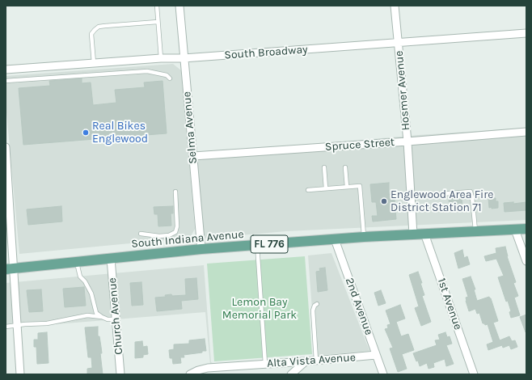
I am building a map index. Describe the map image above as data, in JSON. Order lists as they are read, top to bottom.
{
  "streets": {
    "main road": ["South Indiana Avenue", "FL 776"],
    "street": [
      "South Broadway",
      "Hosmer Avenue",
      "Selma Avenue",
      "Spruce Street",
      "1st Avenue",
      "2nd Avenue",
      "Church Avenue",
      "Alta Vista Avenue"
    ]
  },
  "crossings": [
    ["South Broadway", "Hosmer Avenue"],
    ["South Broadway", "Selma Avenue"],
    ["Hosmer Avenue", "Spruce Street"],
    ["Hosmer Avenue", "South Indiana Avenue"],
    ["Selma Avenue", "Spruce Street"],
    ["Selma Avenue", "South Indiana Avenue"],
    ["South Indiana Avenue", "1st Avenue"],
    ["South Indiana Avenue", "2nd Avenue"],
    ["South Indiana Avenue", "Church Avenue"],
    ["2nd Avenue", "Alta Vista Avenue"]
  ],
  "parks": ["Lemon Bay Memorial Park"],
  "places": ["Real Bikes Englewood", "Englewood Area Fire District Station 71"]
}
